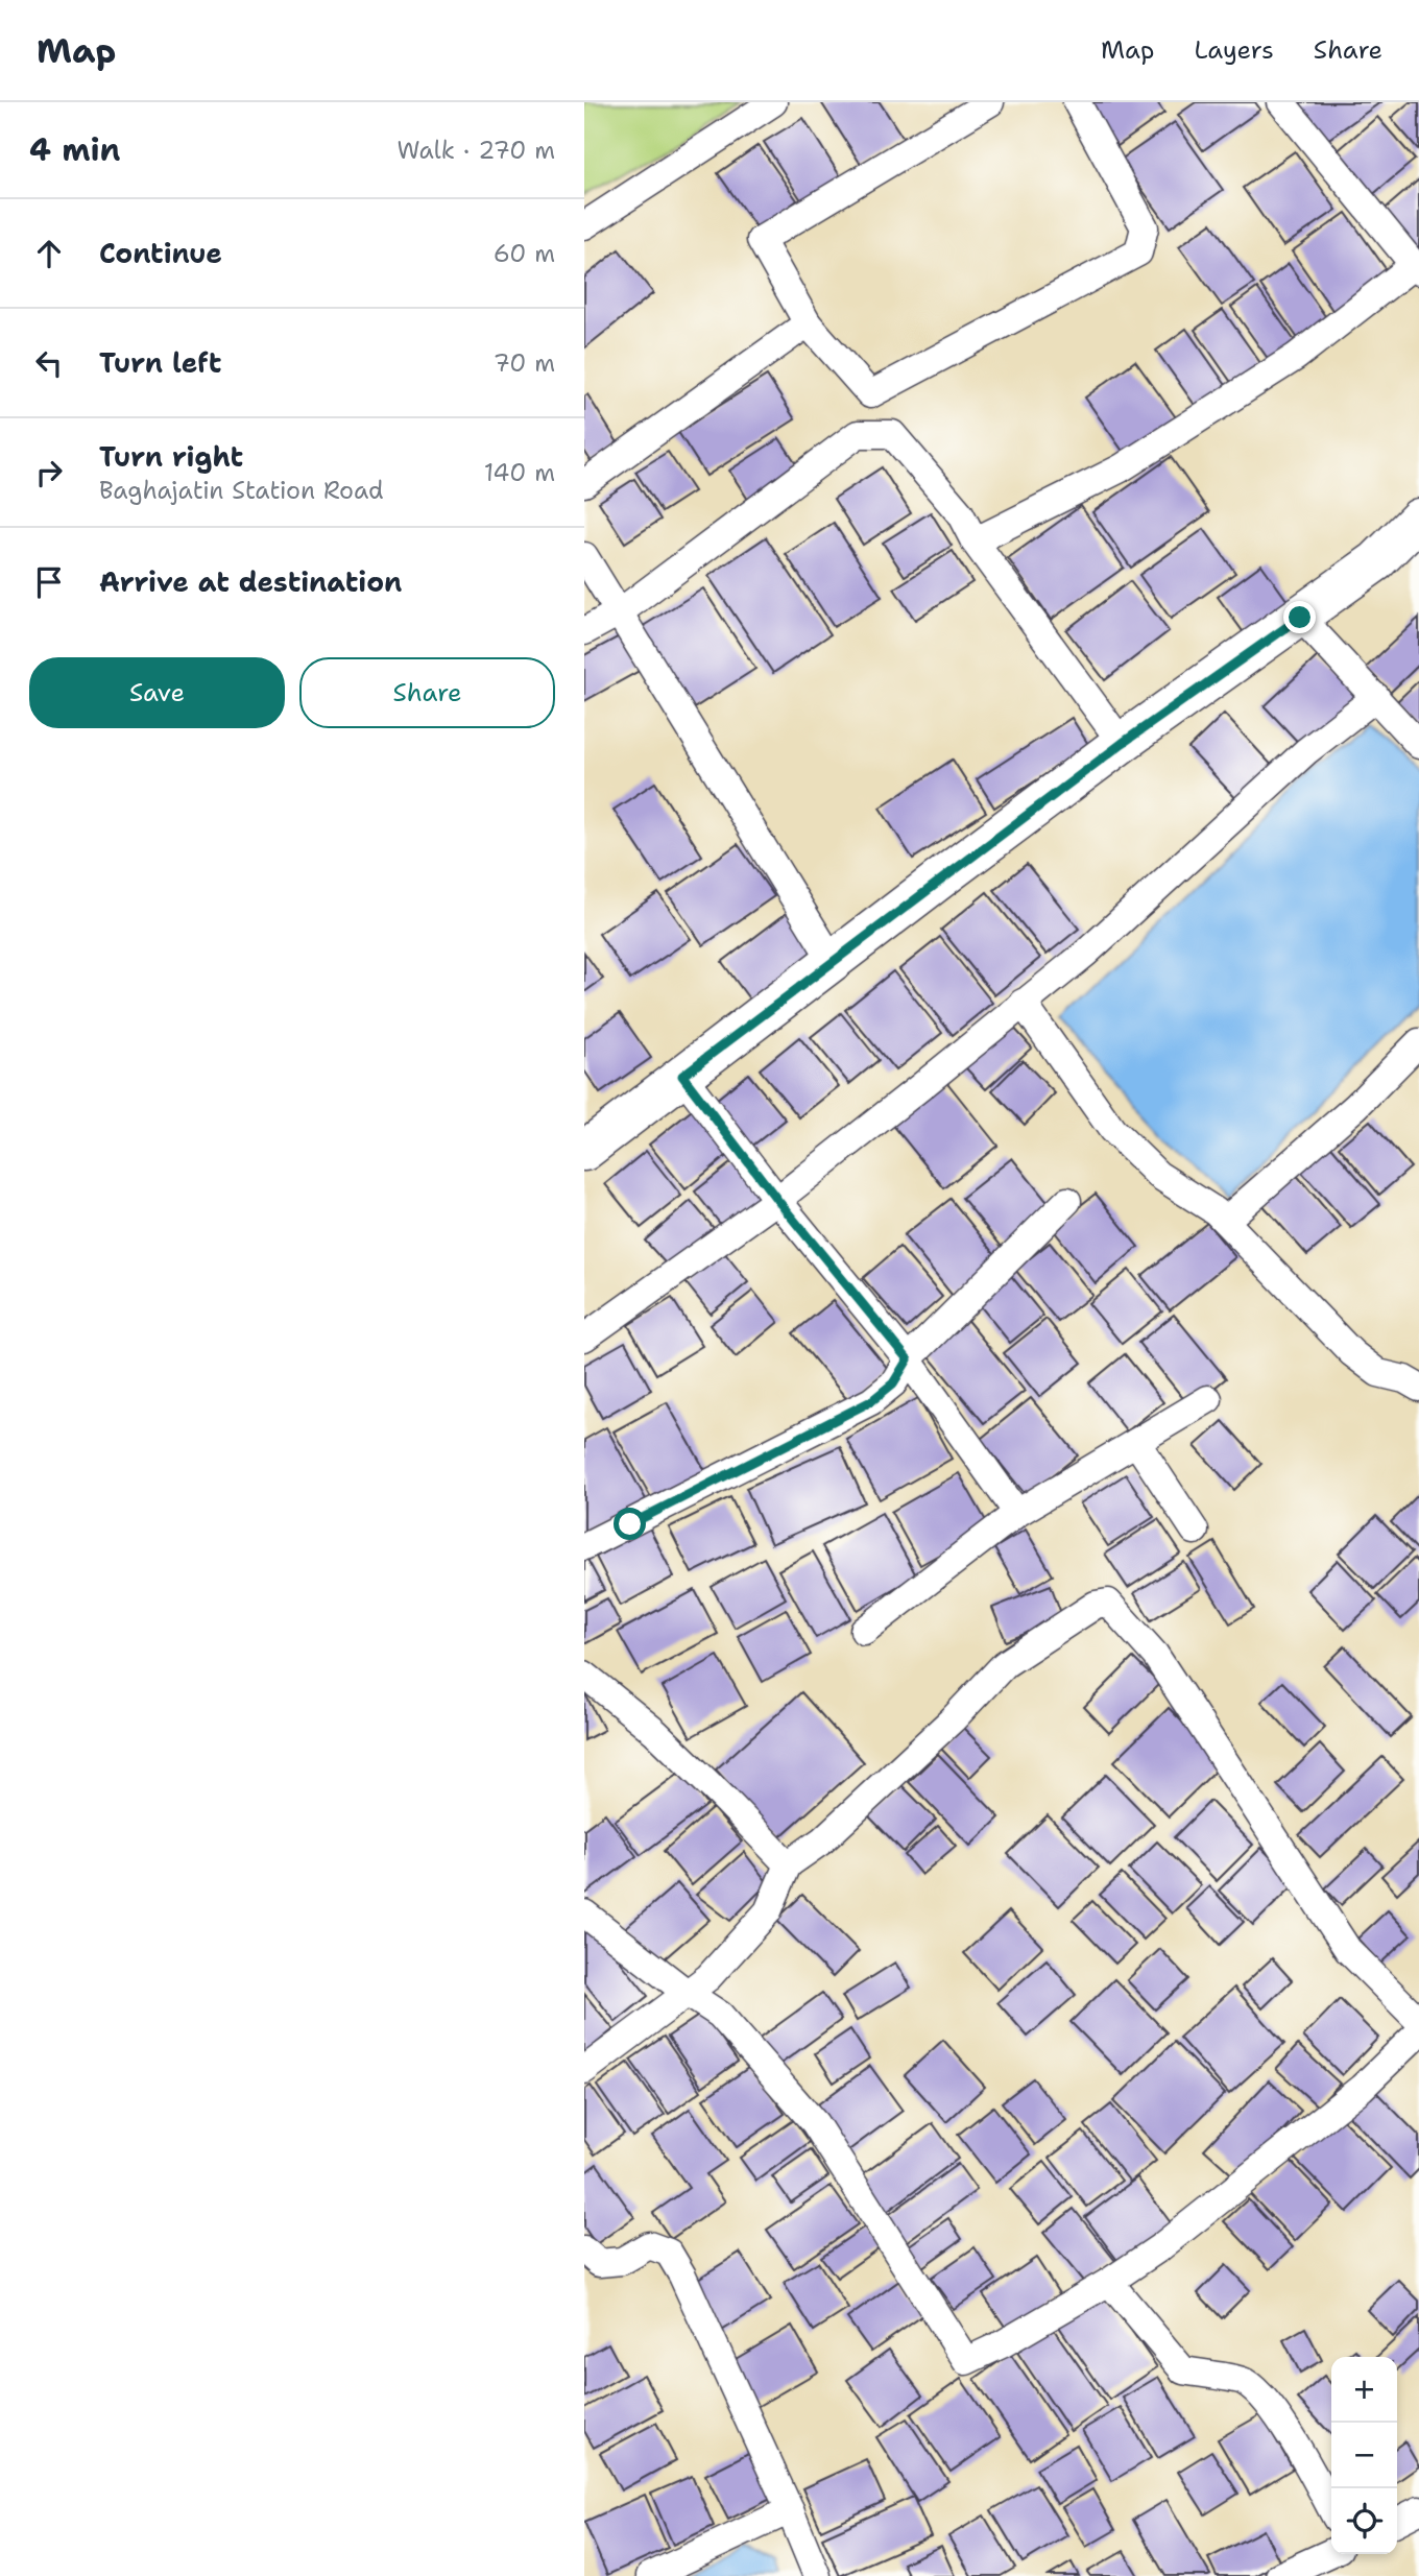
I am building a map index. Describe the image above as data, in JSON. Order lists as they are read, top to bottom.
{
  "page": {
    "header": "Map",
    "nav": ["Map", "Layers", "Share"],
    "heading": ["4 min", "Walk · 270 m"],
    "list": [
      ["Continue", "60 m"],
      ["Turn left", "70 m"],
      ["Turn right", "Baghajatin Station Road", "140 m"],
      "Arrive at destination"
    ],
    "buttons": ["Save", "Share"],
    "map_buttons": ["+", "−"]
  }
}
